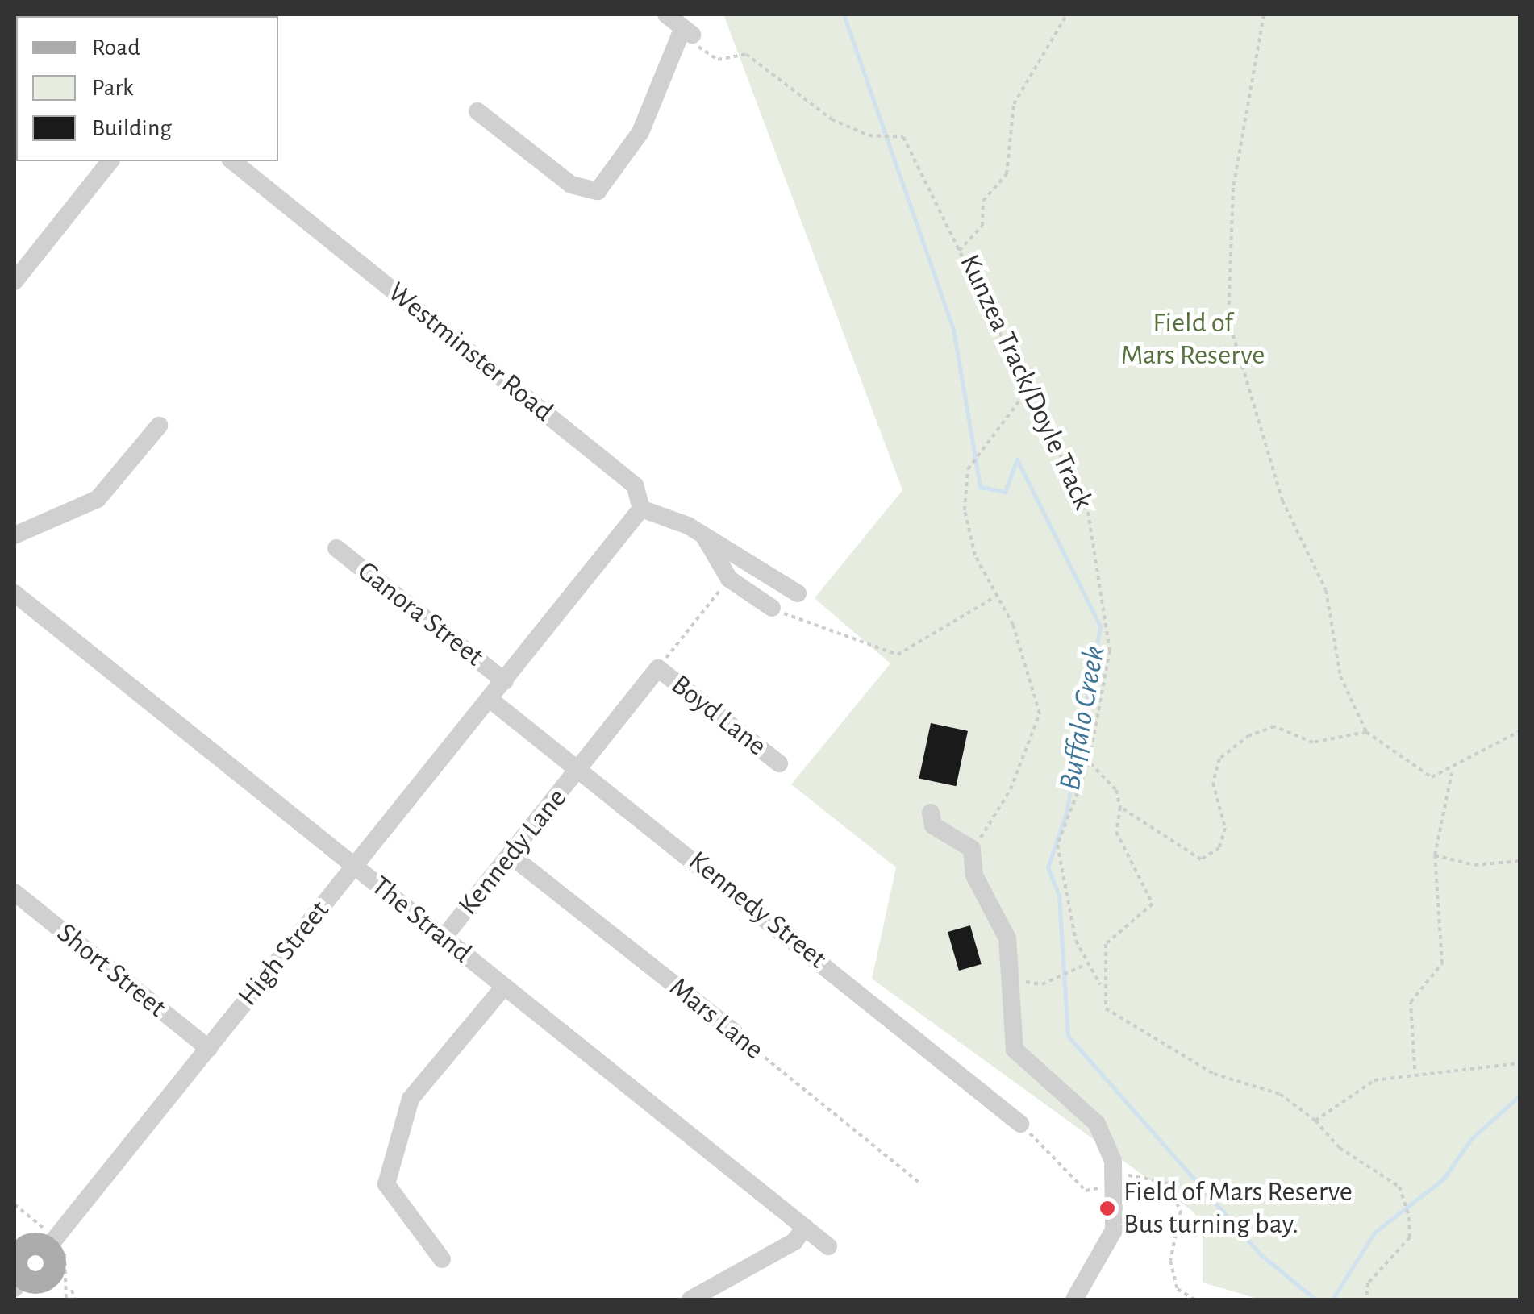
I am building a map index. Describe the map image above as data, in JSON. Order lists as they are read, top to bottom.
{
  "streets": {
    "street": [
      "Westminster Road",
      "Ganora Street",
      "Boyd Lane",
      "Kennedy Lane",
      "Kennedy Street",
      "The Strand",
      "High Street",
      "Short Street",
      "Mars Lane"
    ],
    "path": ["Kunzea Track/Doyle Track"]
  },
  "crossings": [
    ["Westminster Road", "High Street"],
    ["Ganora Street", "High Street"],
    ["Boyd Lane", "Kennedy Lane"],
    ["Boyd Lane", "Kennedy Street"],
    ["Kennedy Lane", "Kennedy Street"],
    ["Kennedy Lane", "The Strand"],
    ["Kennedy Lane", "Mars Lane"],
    ["Kennedy Street", "High Street"],
    ["The Strand", "High Street"],
    ["High Street", "Short Street"]
  ],
  "water": ["Buffalo Creek"],
  "parks": ["Field of Mars Reserve"],
  "places": ["Field of Mars Reserve Bus turning bay."],
  "legend": ["Road", "Park", "Building"]
}
